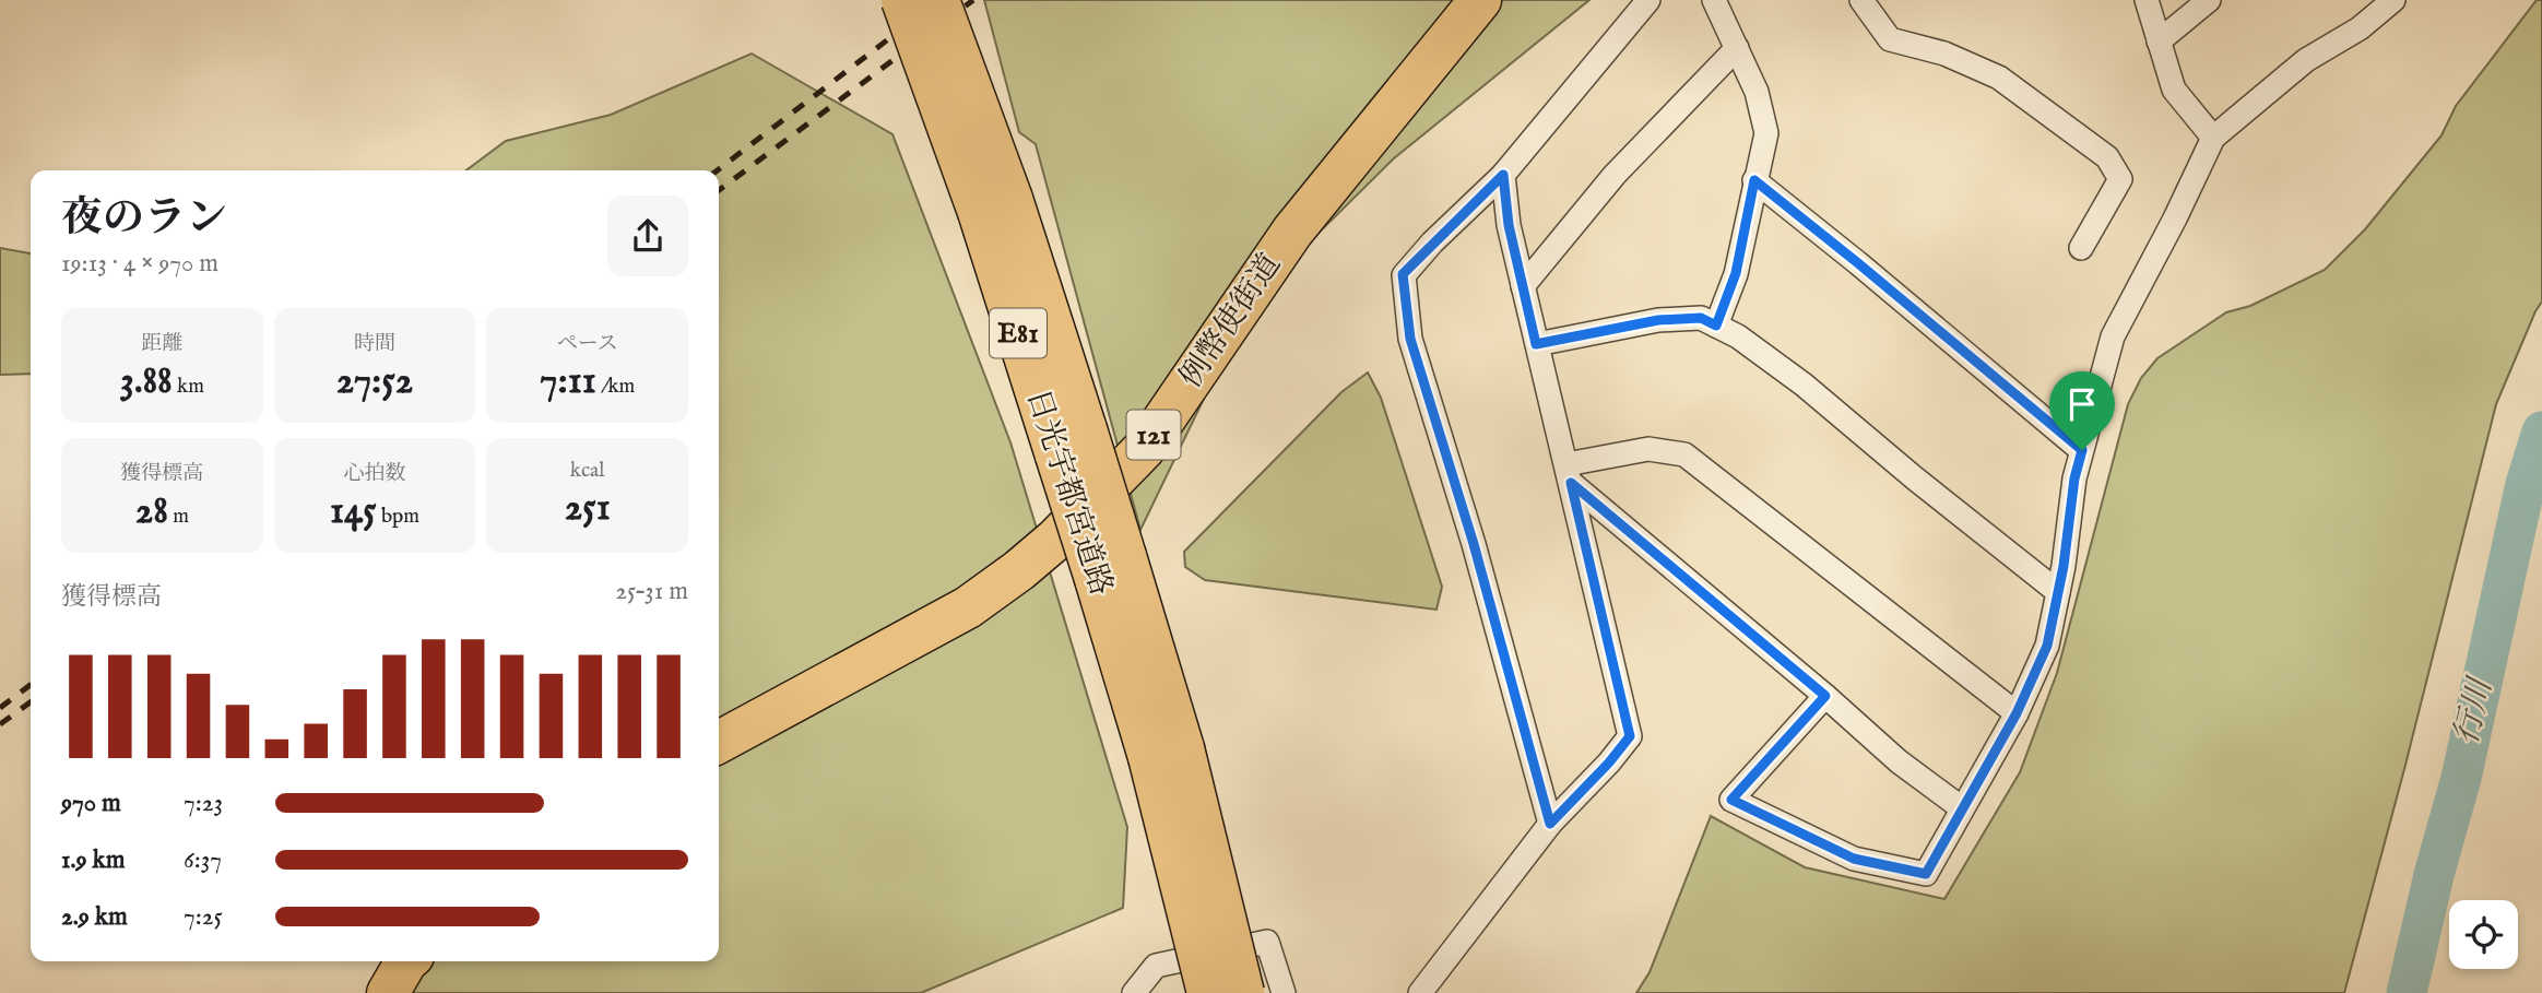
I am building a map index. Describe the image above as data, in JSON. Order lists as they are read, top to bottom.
{
  "streets": {
    "highway": [
      "例幣使街道",
      "E81",
      "121",
      "日光宇都宮道路"
    ]
  },
  "water": ["行川"],
  "page": {
    "heading": ["夜のラン", "19:13 · 4 × 970 m"],
    "stats": [
      ["距離", "3.88 km"],
      ["時間", "27:52"],
      ["ペース", "7:11 /km"],
      ["獲得標高", "28 m"],
      ["心拍数", "145 bpm"],
      ["kcal", "251"]
    ],
    "chart": ["獲得標高", "25–31 m"],
    "list": [
      {
        "name": "970 m",
        "note": "7:23"
      },
      {
        "name": "1.9 km",
        "note": "6:37"
      },
      {
        "name": "2.9 km",
        "note": "7:25"
      }
    ]
  }
}
